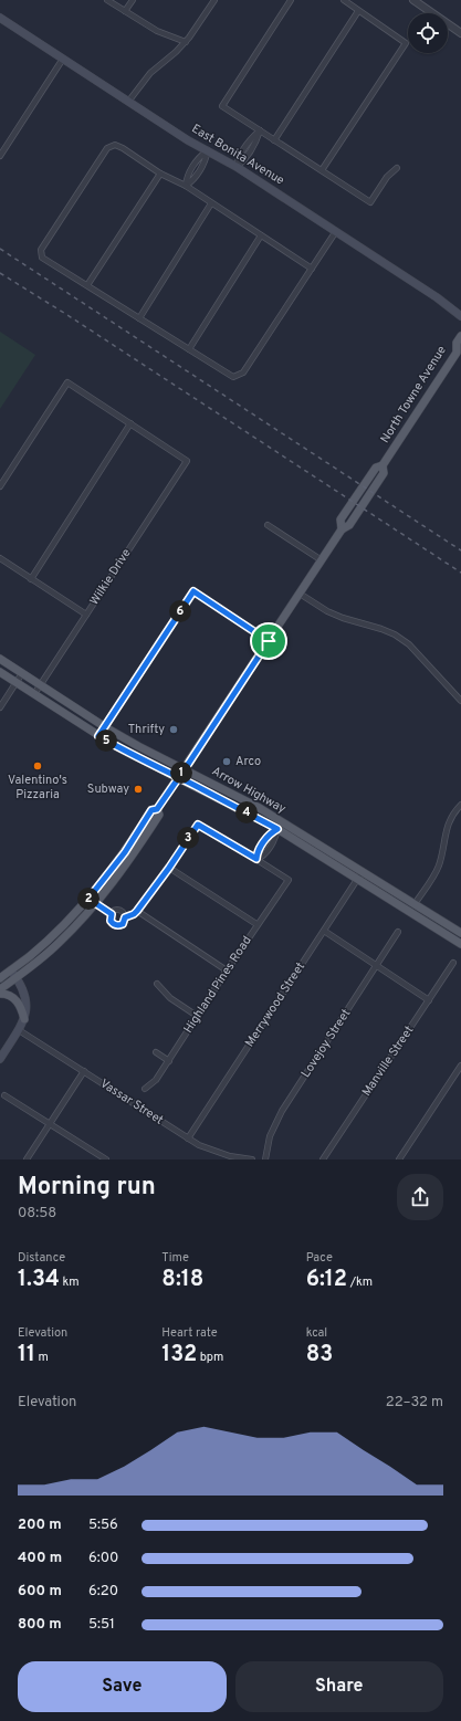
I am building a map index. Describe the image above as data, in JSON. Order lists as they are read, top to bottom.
{
  "streets": {
    "main road": ["East Bonita Avenue", "North Towne Avenue", "Arrow Highway"],
    "street": [
      "Wilkie Drive",
      "Highland Pines Road",
      "Merrywood Street",
      "Lovejoy Street",
      "Manville Street",
      "Vassar Street"
    ]
  },
  "crossings": [
    ["North Towne Avenue", "Arrow Highway"],
    ["Wilkie Drive", "Arrow Highway"],
    ["Arrow Highway", "Merrywood Street"],
    ["Merrywood Street", "Vassar Street"]
  ],
  "places": [
    "Thrifty",
    "Arco",
    "Valentino's Pizzaria",
    "Subway"
  ],
  "page": {
    "pins": [
      "6",
      "5",
      "1",
      "4",
      "3",
      "2"
    ],
    "heading": ["Morning run", "08:58"],
    "stats": [
      ["Distance", "1.34 km"],
      ["Time", "8:18"],
      ["Pace", "6:12 /km"],
      ["Elevation", "11 m"],
      ["Heart rate", "132 bpm"],
      ["kcal", "83"]
    ],
    "chart": ["Elevation", "22–32 m"],
    "list": [
      {
        "name": "200 m",
        "note": "5:56"
      },
      {
        "name": "400 m",
        "note": "6:00"
      },
      {
        "name": "600 m",
        "note": "6:20"
      },
      {
        "name": "800 m",
        "note": "5:51"
      }
    ],
    "buttons": ["Save", "Share"]
  }
}
